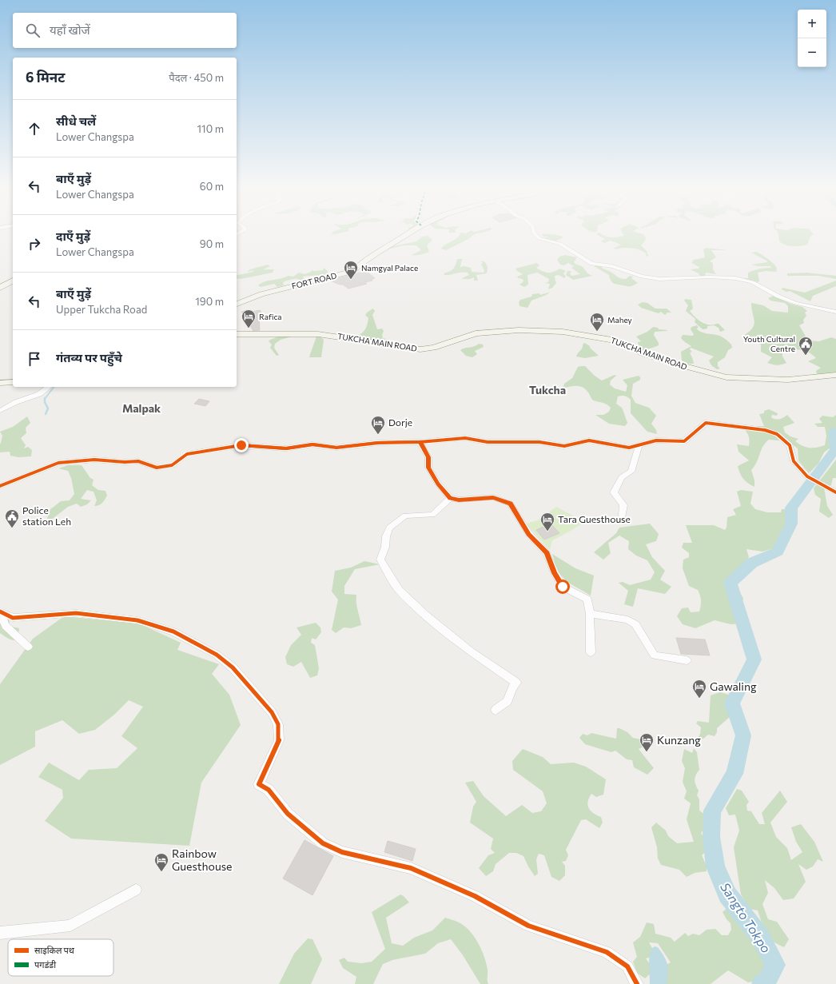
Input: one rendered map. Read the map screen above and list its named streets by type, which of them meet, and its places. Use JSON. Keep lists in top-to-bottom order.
{
  "streets": {
    "street": ["FORT ROAD", "TUKCHA MAIN ROAD"]
  },
  "districts": ["Tukcha", "Malpak"],
  "water": ["Sangto Tokpo"],
  "places": {
    "hotel": [
      "Namgyal Palace",
      "Rafica",
      "Mahey",
      "Dorje",
      "Tara Guesthouse",
      "Gawaling",
      "Kunzang",
      "Rainbow Guesthouse"
    ],
    "public building": ["Youth Cultural Centre", "Police station Leh"]
  },
  "legend": ["साइकिल पथ", "पगडंडी"],
  "page": {
    "map_buttons": ["+", "−"],
    "search": "यहाँ खोजें",
    "heading": ["6 मिनट", "पैदल · 450 m"],
    "list": [
      ["सीधे चलें", "Lower Changspa", "110 m"],
      ["बाएँ मुड़ें", "Lower Changspa", "60 m"],
      ["दाएँ मुड़ें", "Lower Changspa", "90 m"],
      ["बाएँ मुड़ें", "Upper Tukcha Road", "190 m"],
      "गंतव्य पर पहुँचे"
    ]
  }
}
